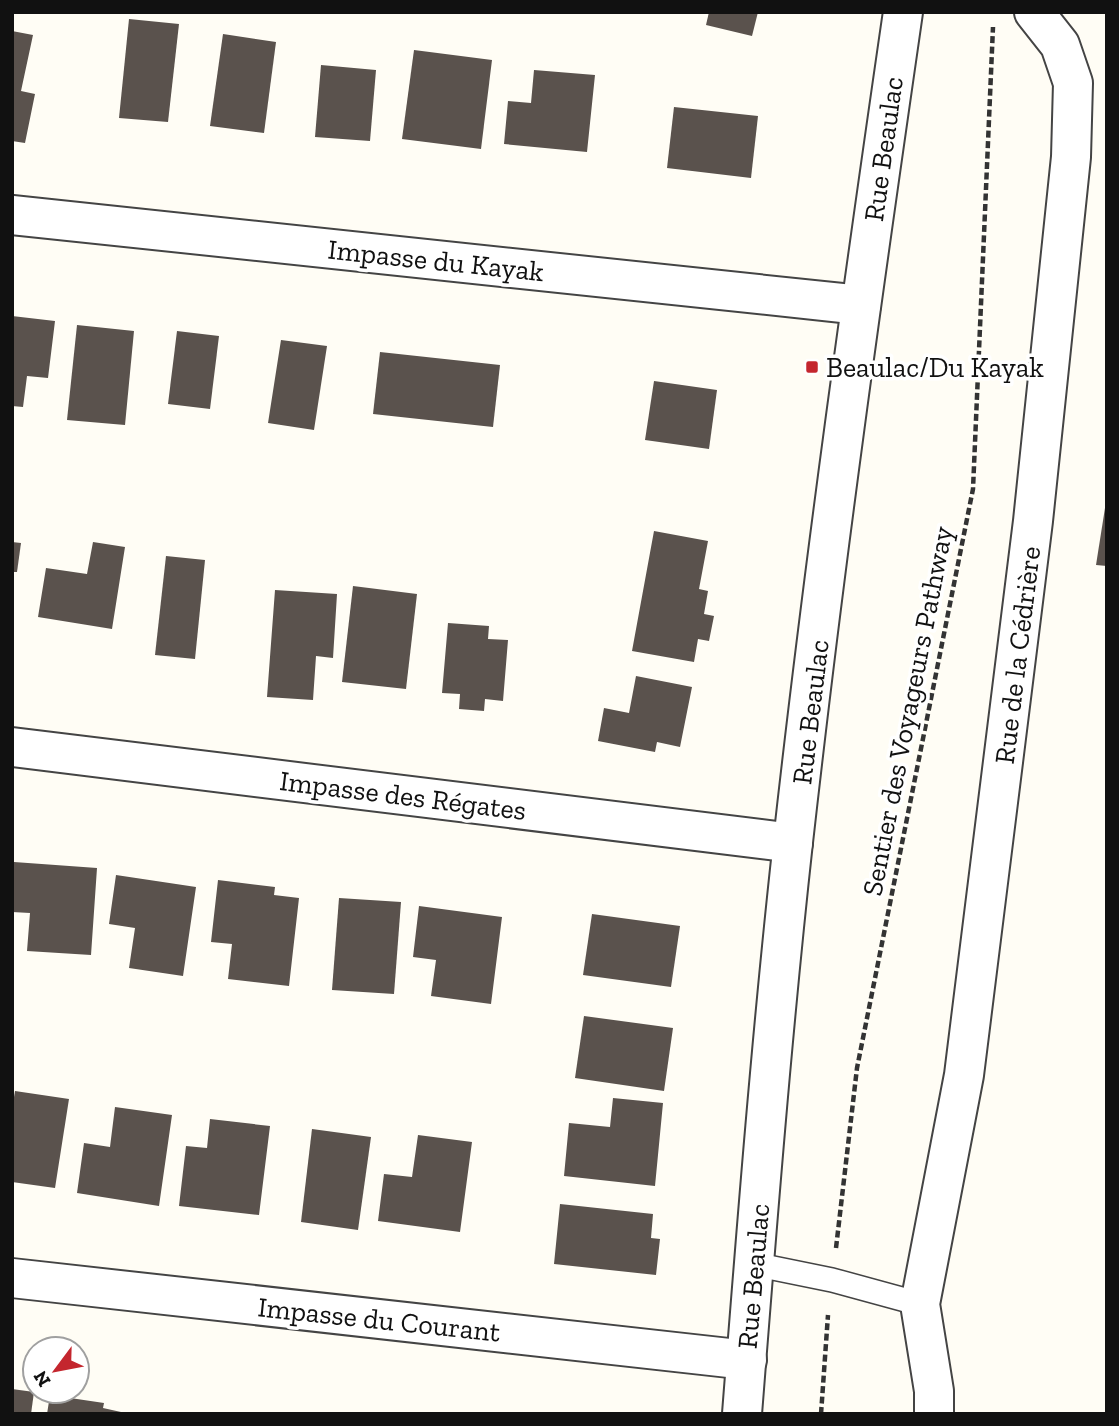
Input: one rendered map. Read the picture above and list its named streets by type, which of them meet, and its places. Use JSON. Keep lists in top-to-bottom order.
{
  "streets": {
    "street": [
      "Rue Beaulac",
      "Impasse du Kayak",
      "Rue de la Cédrière",
      "Impasse des Régates",
      "Impasse du Courant"
    ],
    "path": ["Sentier des Voyageurs Pathway"]
  },
  "crossings": [
    ["Rue Beaulac", "Impasse du Kayak"],
    ["Rue Beaulac", "Impasse des Régates"],
    ["Rue Beaulac", "Impasse du Courant"]
  ],
  "places": {
    "transit": ["Beaulac/Du Kayak"]
  },
  "north": "bottom left"
}
